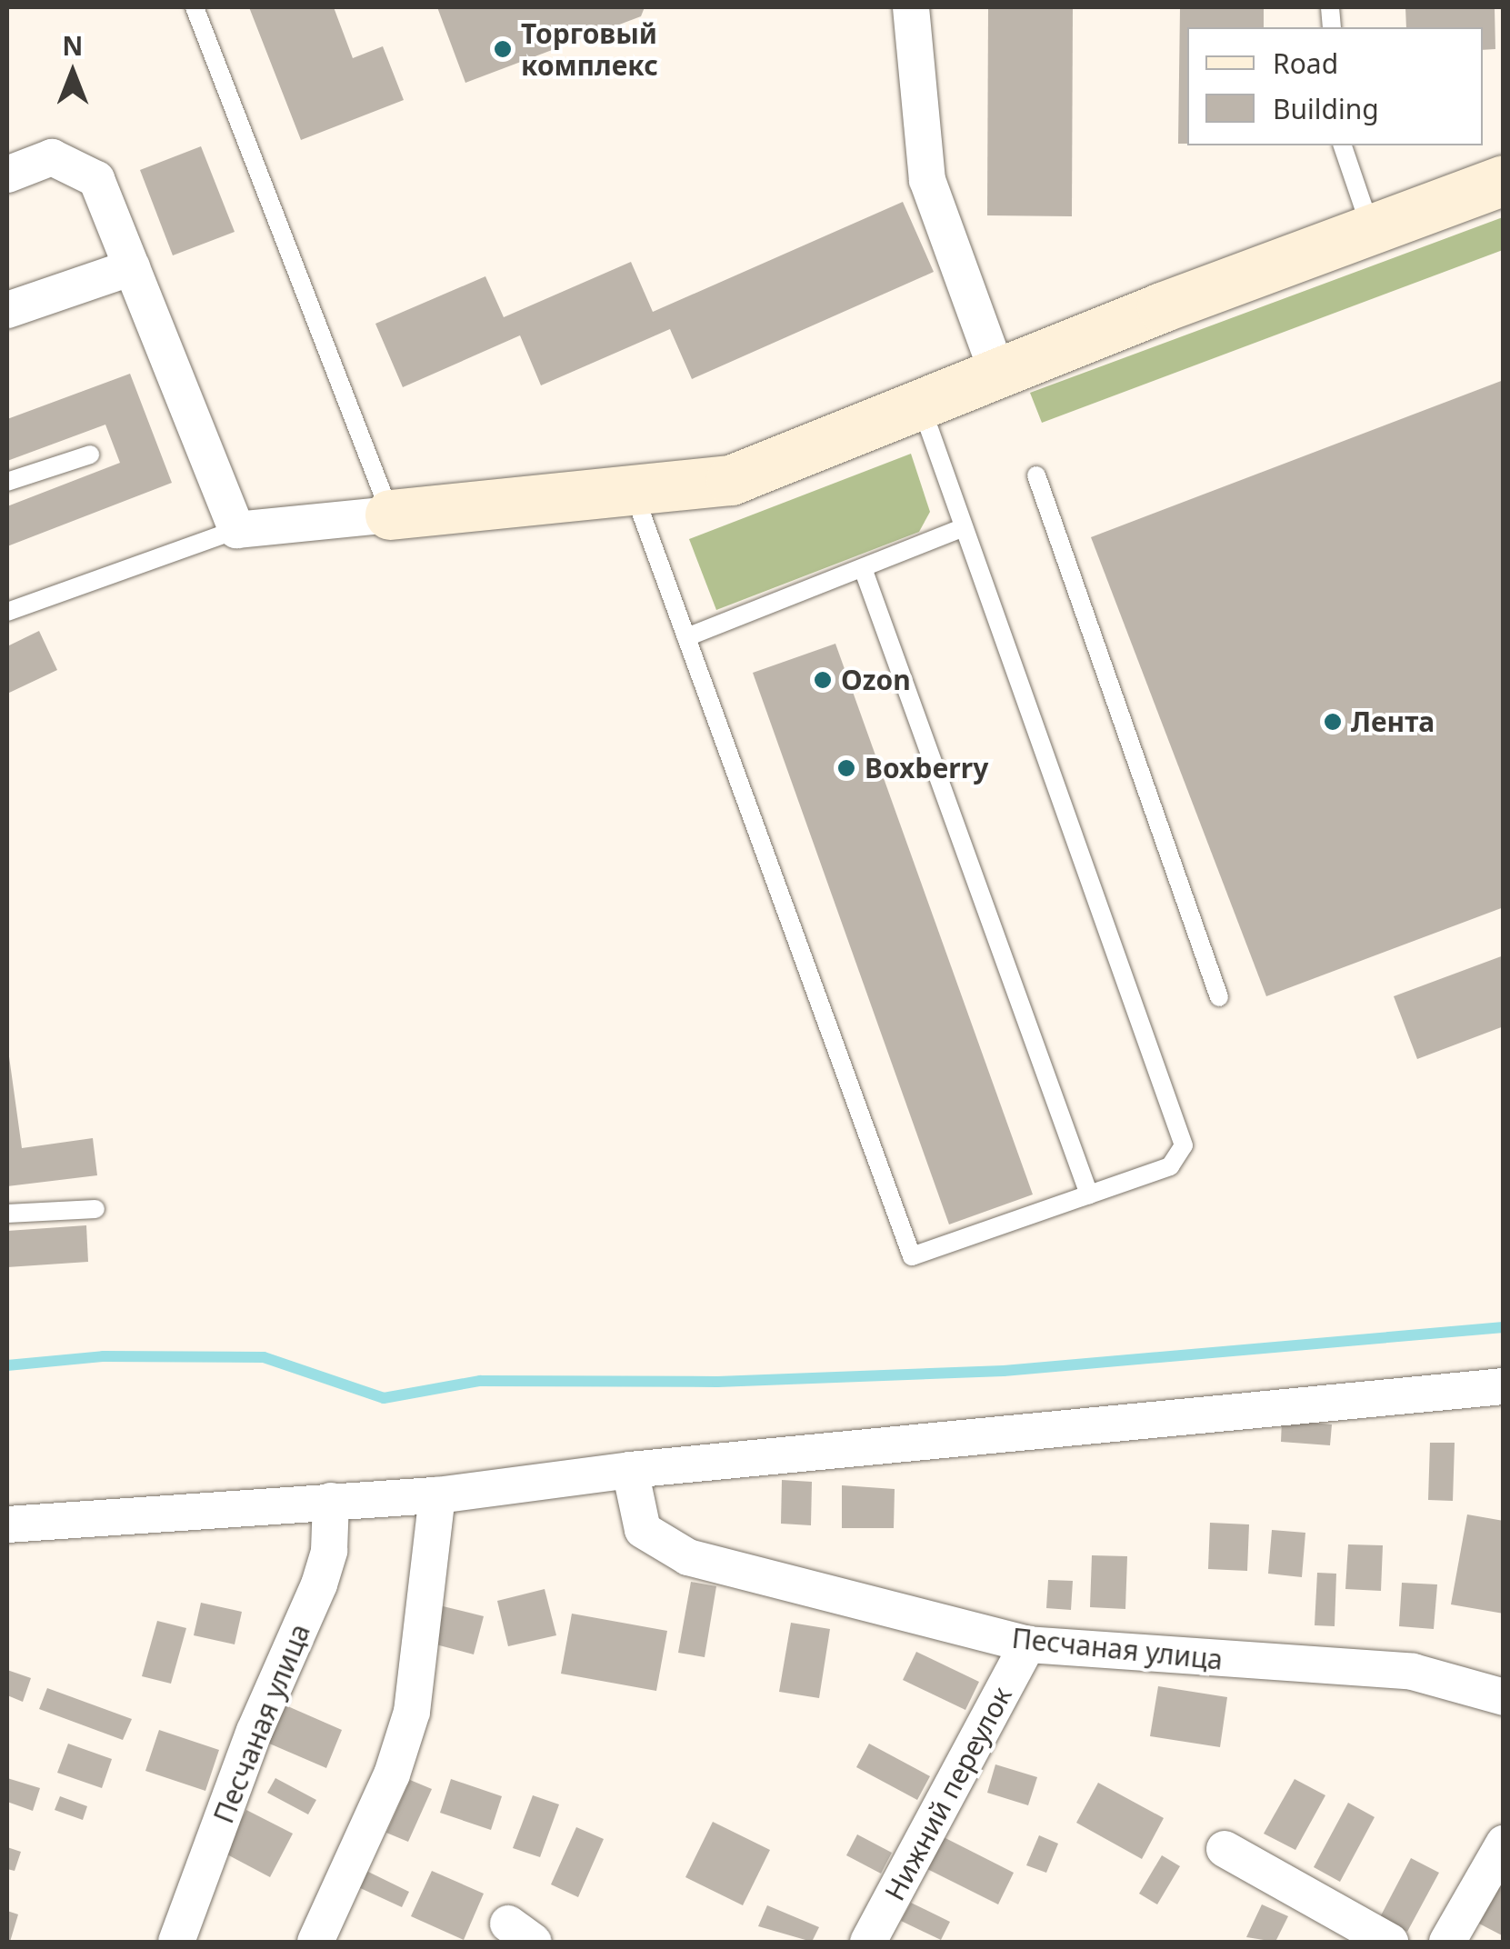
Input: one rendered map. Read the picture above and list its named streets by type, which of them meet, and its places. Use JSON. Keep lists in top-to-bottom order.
{
  "streets": {
    "street": ["Песчаная улица", "Нижний переулок"]
  },
  "crossings": [
    ["Песчаная улица", "Нижний переулок"]
  ],
  "places": [
    "Торговый комплекс",
    "Ozon",
    "Лента",
    "Boxberry"
  ],
  "legend": ["Road", "Building"],
  "north": "top"
}
